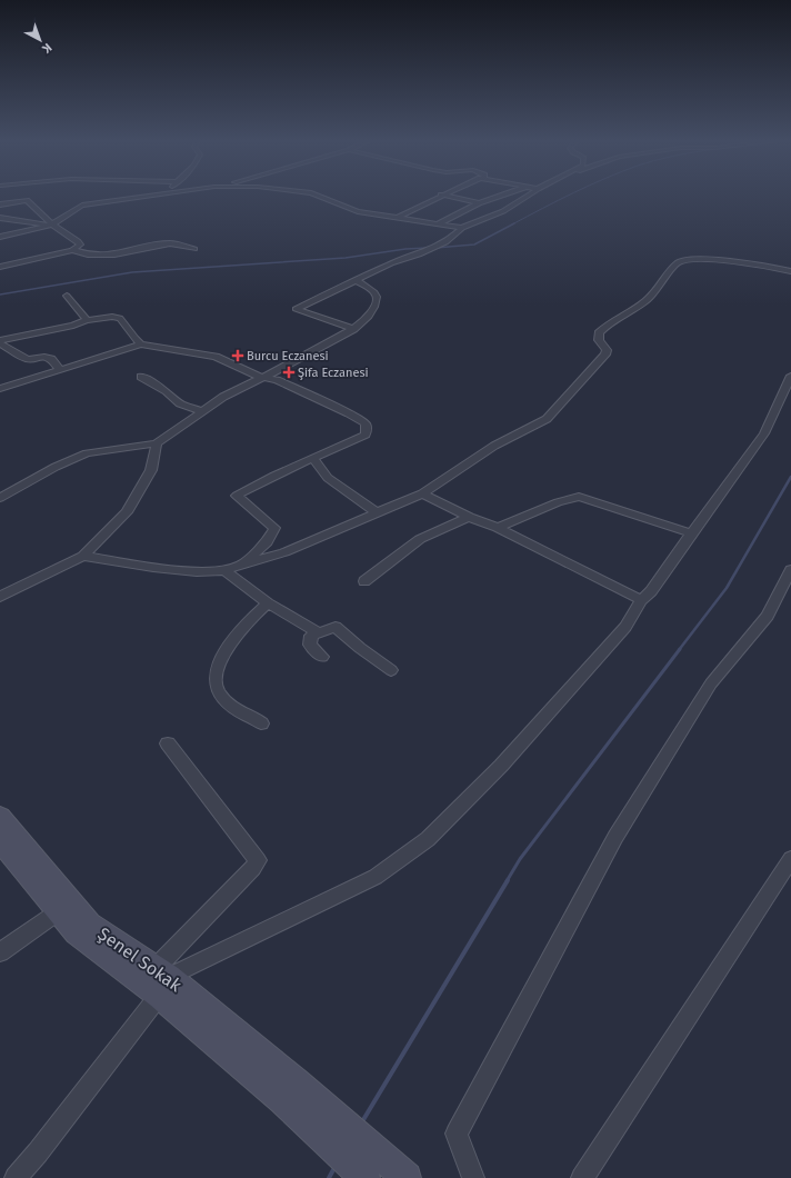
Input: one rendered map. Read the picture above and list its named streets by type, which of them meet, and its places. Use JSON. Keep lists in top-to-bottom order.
{
  "streets": {
    "street": ["Şenel Sokak"]
  },
  "places": {
    "health": ["Burcu Eczanesi", "Şifa Eczanesi"]
  },
  "north": "bottom right"
}
